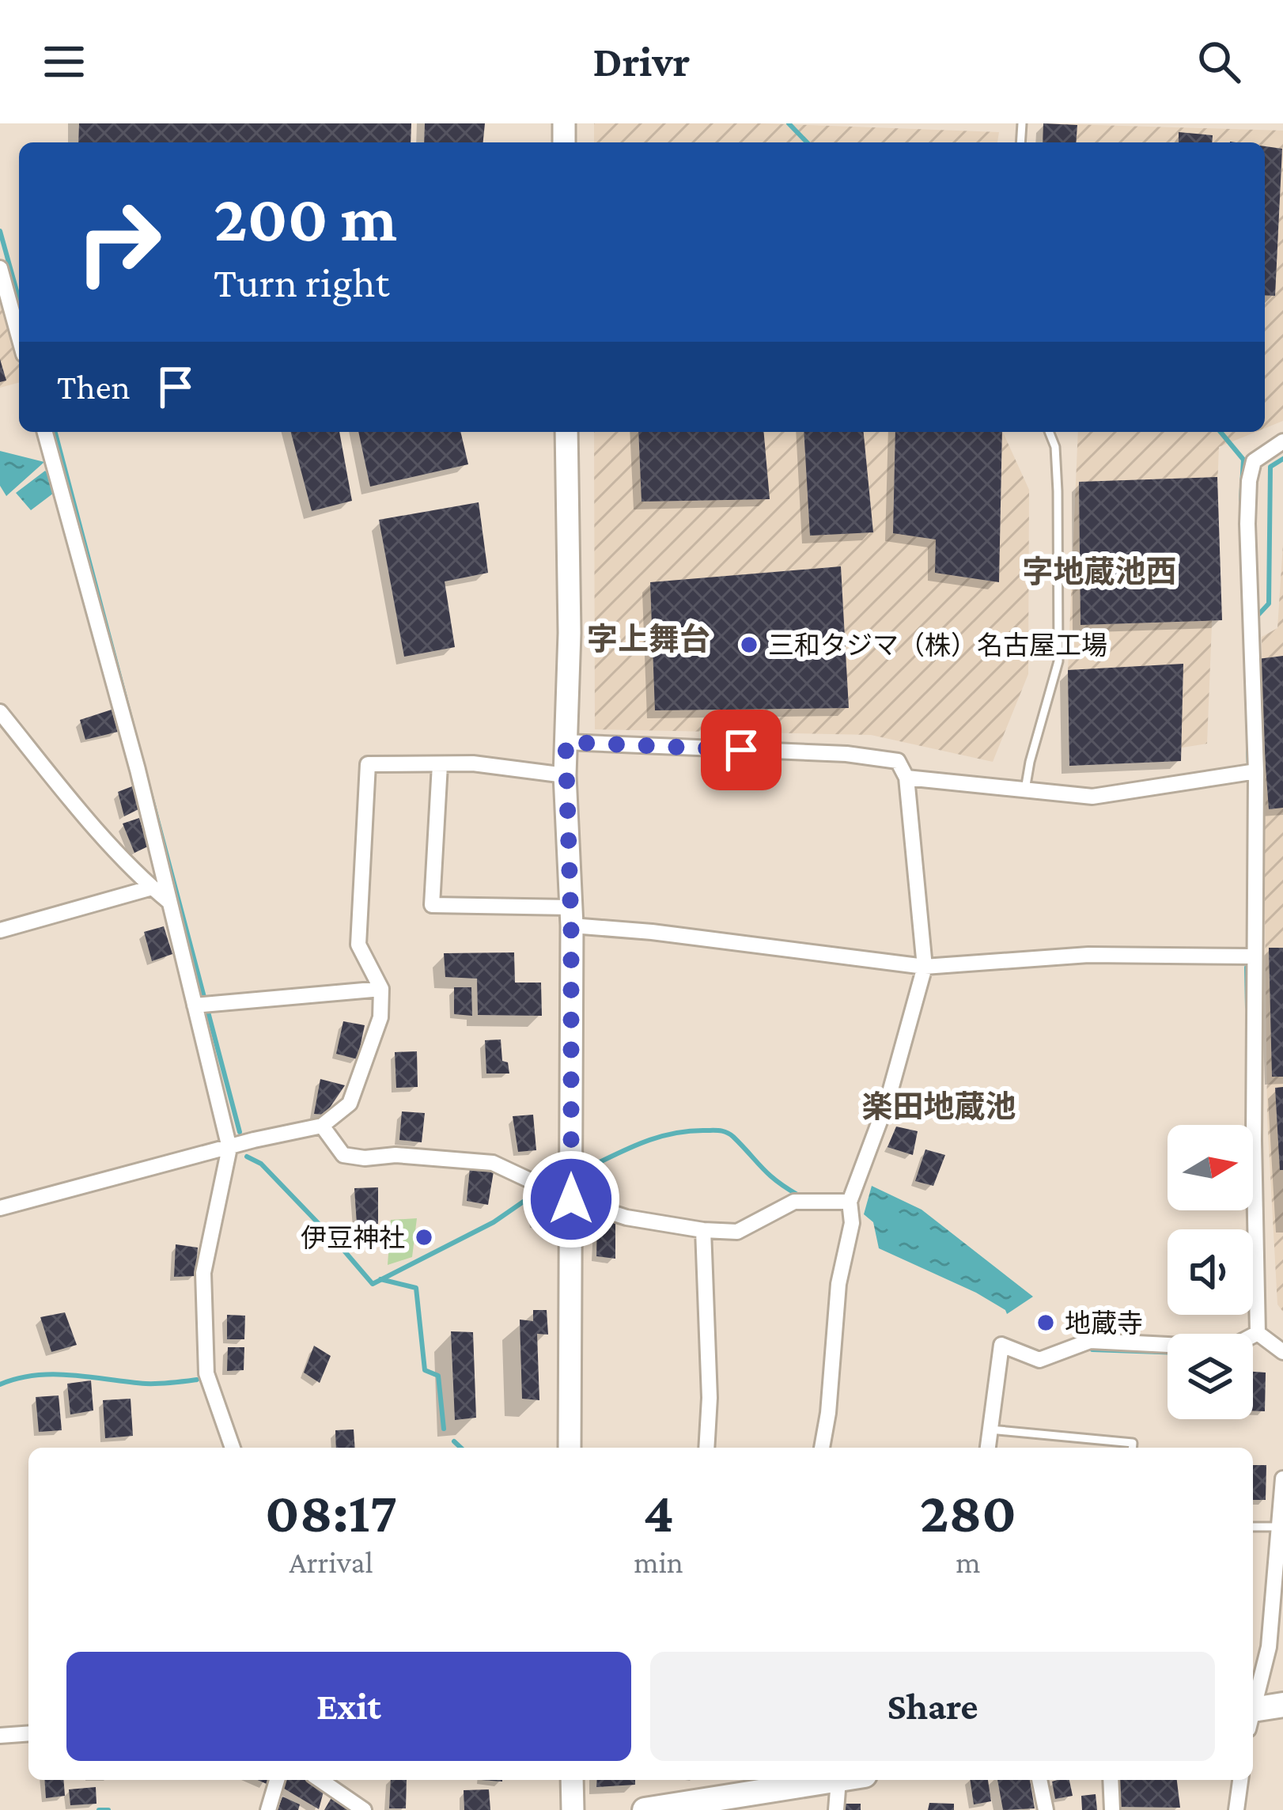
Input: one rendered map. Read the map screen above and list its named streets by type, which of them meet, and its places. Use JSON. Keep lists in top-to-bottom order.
{
  "districts": ["字地蔵池西", "字上舞台", "楽田地蔵池"],
  "places": ["三和タジマ（株）名古屋工場", "伊豆神社", "地蔵寺"],
  "north": "right",
  "page": {
    "header": "Drivr",
    "turn": ["200 m", "Turn right"],
    "then": "Then",
    "eta": [
      "08:17",
      "Arrival",
      "4",
      "min",
      "280",
      "m"
    ],
    "buttons": ["Exit", "Share"]
  }
}
